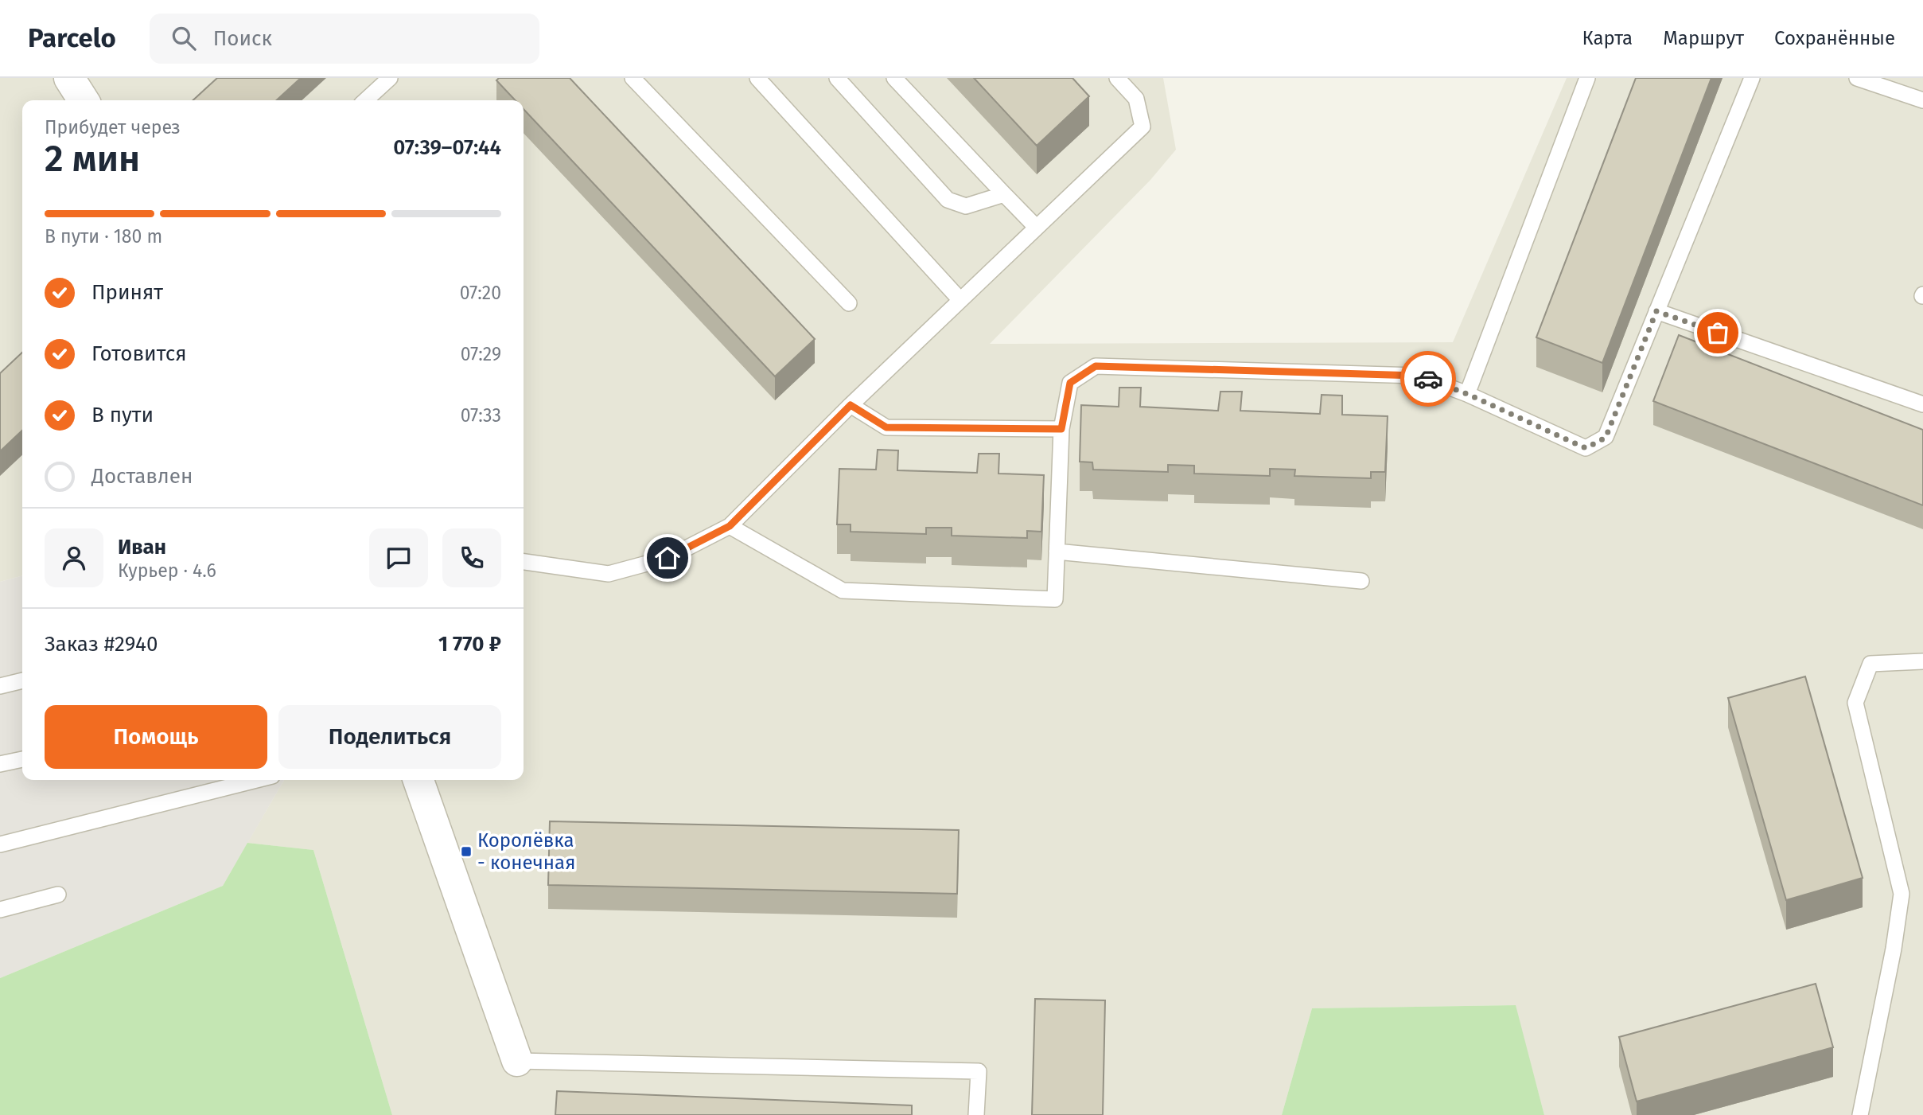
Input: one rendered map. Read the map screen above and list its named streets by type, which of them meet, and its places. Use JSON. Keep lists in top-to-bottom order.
{
  "places": {
    "transit": ["Королёвка - конечная"]
  },
  "page": {
    "header": "Parcelo",
    "search": "Поиск",
    "nav": ["Карта", "Маршрут", "Сохранённые"],
    "heading": ["2 мин", "Прибудет через", "07:39–07:44"],
    "panel": [
      "Иван",
      "Курьер · 4.6",
      "Заказ #2940",
      "1 770 ₽"
    ],
    "bar": "В пути · 180 m",
    "list": [
      ["Принят", "07:20"],
      ["Готовится", "07:29"],
      ["В пути", "07:33"],
      "Доставлен"
    ],
    "buttons": ["Помощь", "Поделиться"]
  }
}
